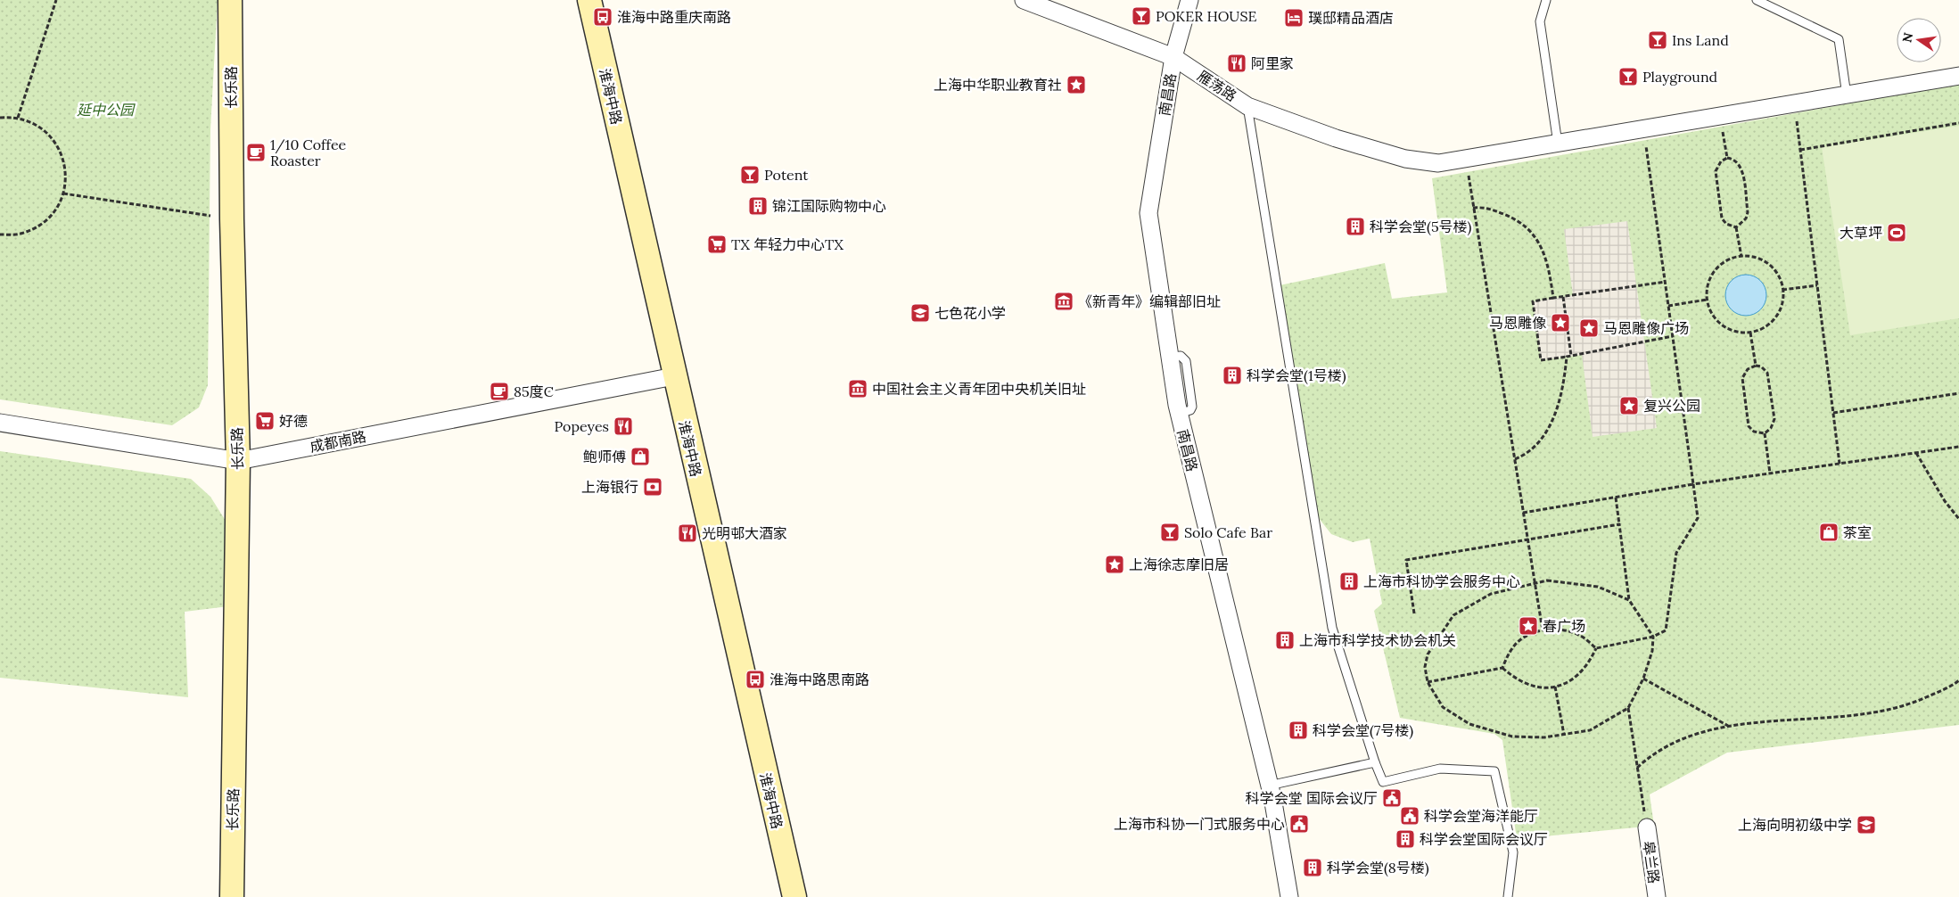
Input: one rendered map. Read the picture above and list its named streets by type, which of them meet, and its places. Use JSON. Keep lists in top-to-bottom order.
{
  "streets": {
    "main road": ["长乐路", "淮海中路"],
    "street": [
      "雁荡路",
      "南昌路",
      "成都南路",
      "皋兰路"
    ]
  },
  "crossings": [
    ["雁荡路", "南昌路"],
    ["长乐路", "成都南路"],
    ["淮海中路", "成都南路"]
  ],
  "parks": ["延中公园"],
  "places": {
    "bar": [
      "POKER HOUSE",
      "Ins Land",
      "Playground",
      "Potent",
      "Solo Cafe Bar"
    ],
    "bus stop": ["淮海中路重庆南路", "淮海中路思南路"],
    "hotel": ["璞邸精品酒店"],
    "restaurant": ["阿里家", "Popeyes", "光明邨大酒家"],
    "place": [
      "上海中华职业教育社",
      "马恩雕像",
      "马恩雕像广场",
      "复兴公园",
      "上海徐志摩旧居",
      "春广场"
    ],
    "cafe": ["1/10 Coffee Roaster", "85度C"],
    "building": [
      "锦江国际购物中心",
      "科学会堂(5号楼)",
      "科学会堂(1号楼)",
      "上海市科协学会服务中心",
      "上海市科学技术协会机关",
      "科学会堂(7号楼)",
      "科学会堂国际会议厅",
      "科学会堂(8号楼)"
    ],
    "sports": ["大草坪"],
    "supermarket": ["TX 年轻力中心TX", "好德"],
    "museum": ["《新青年》编辑部旧址", "中国社会主义青年团中央机关旧址"],
    "school or university": ["七色花小学", "上海向明初级中学"],
    "shop": ["鲍师傅", "茶室"],
    "bank": ["上海银行"],
    "public building": ["科学会堂 国际会议厅", "科学会堂海洋能厅", "上海市科协一门式服务中心"]
  },
  "north": "left"
}
